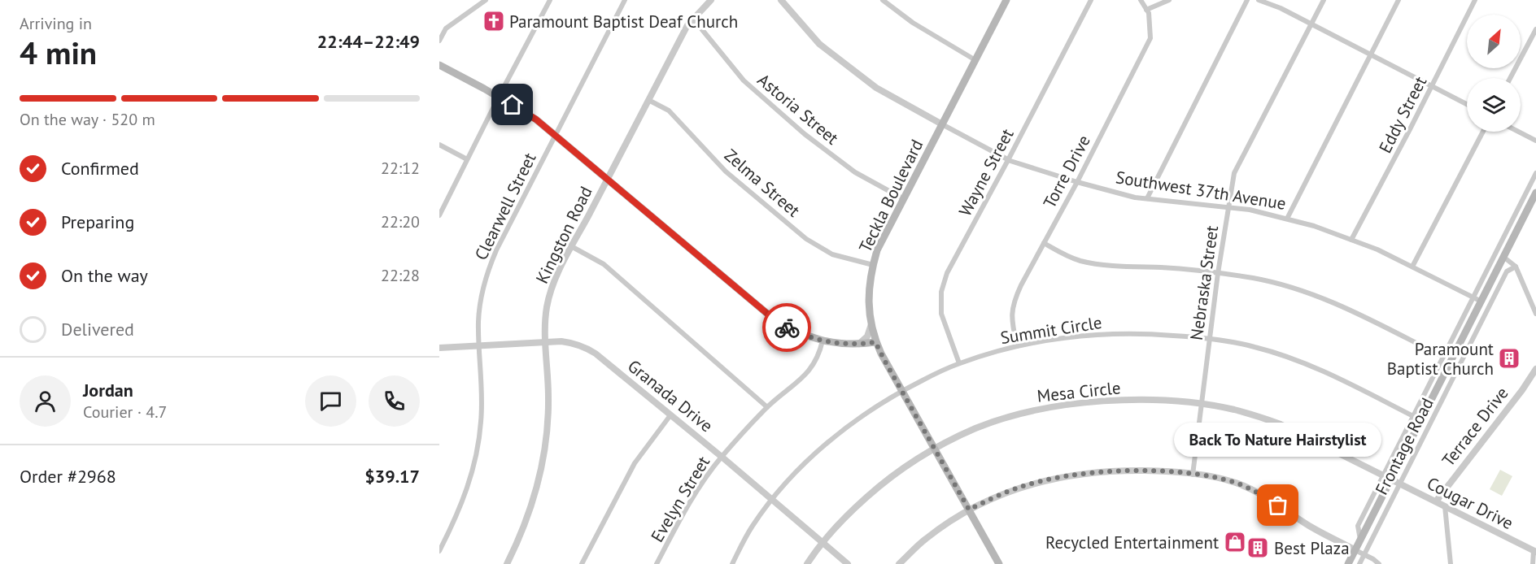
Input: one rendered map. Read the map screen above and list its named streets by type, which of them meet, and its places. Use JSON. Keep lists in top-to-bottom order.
{
  "streets": {
    "main road": ["Teckla Boulevard"],
    "street": [
      "Astoria Street",
      "Eddy Street",
      "Torre Drive",
      "Wayne Street",
      "Zelma Street",
      "Southwest 37th Avenue",
      "Clearwell Street",
      "Kingston Road",
      "Nebraska Street",
      "Summit Circle",
      "Mesa Circle",
      "Granada Drive",
      "Terrace Drive",
      "Frontage Road",
      "Evelyn Street",
      "Cougar Drive"
    ]
  },
  "crossings": [
    ["Astoria Street", "Teckla Boulevard"],
    ["Astoria Street", "Kingston Road"],
    ["Eddy Street", "Southwest 37th Avenue"],
    ["Torre Drive", "Southwest 37th Avenue"],
    ["Torre Drive", "Summit Circle"],
    ["Wayne Street", "Southwest 37th Avenue"],
    ["Wayne Street", "Summit Circle"],
    ["Zelma Street", "Teckla Boulevard"],
    ["Zelma Street", "Kingston Road"],
    ["Southwest 37th Avenue", "Teckla Boulevard"],
    ["Southwest 37th Avenue", "Nebraska Street"],
    ["Teckla Boulevard", "Summit Circle"],
    ["Teckla Boulevard", "Mesa Circle"],
    ["Clearwell Street", "Granada Drive"],
    ["Kingston Road", "Granada Drive"],
    ["Nebraska Street", "Summit Circle"],
    ["Nebraska Street", "Mesa Circle"],
    ["Summit Circle", "Granada Drive"],
    ["Mesa Circle", "Granada Drive"],
    ["Mesa Circle", "Cougar Drive"],
    ["Granada Drive", "Evelyn Street"],
    ["Terrace Drive", "Cougar Drive"],
    ["Frontage Road", "Cougar Drive"]
  ],
  "places": {
    "church": ["Paramount Baptist Deaf Church"],
    "building": ["Paramount Baptist Church", "Best Plaza"],
    "other": ["Back To Nature Hairstylist"],
    "shop": ["Recycled Entertainment"]
  },
  "north": "top right",
  "page": {
    "heading": ["4 min", "Arriving in", "22:44–22:49"],
    "panel": [
      "Jordan",
      "Courier · 4.7",
      "Order #2968",
      "$39.17"
    ],
    "bar": "On the way · 520 m",
    "list": [
      ["Confirmed", "22:12"],
      ["Preparing", "22:20"],
      ["On the way", "22:28"],
      "Delivered"
    ],
    "bubble": "Back To Nature Hairstylist"
  }
}
